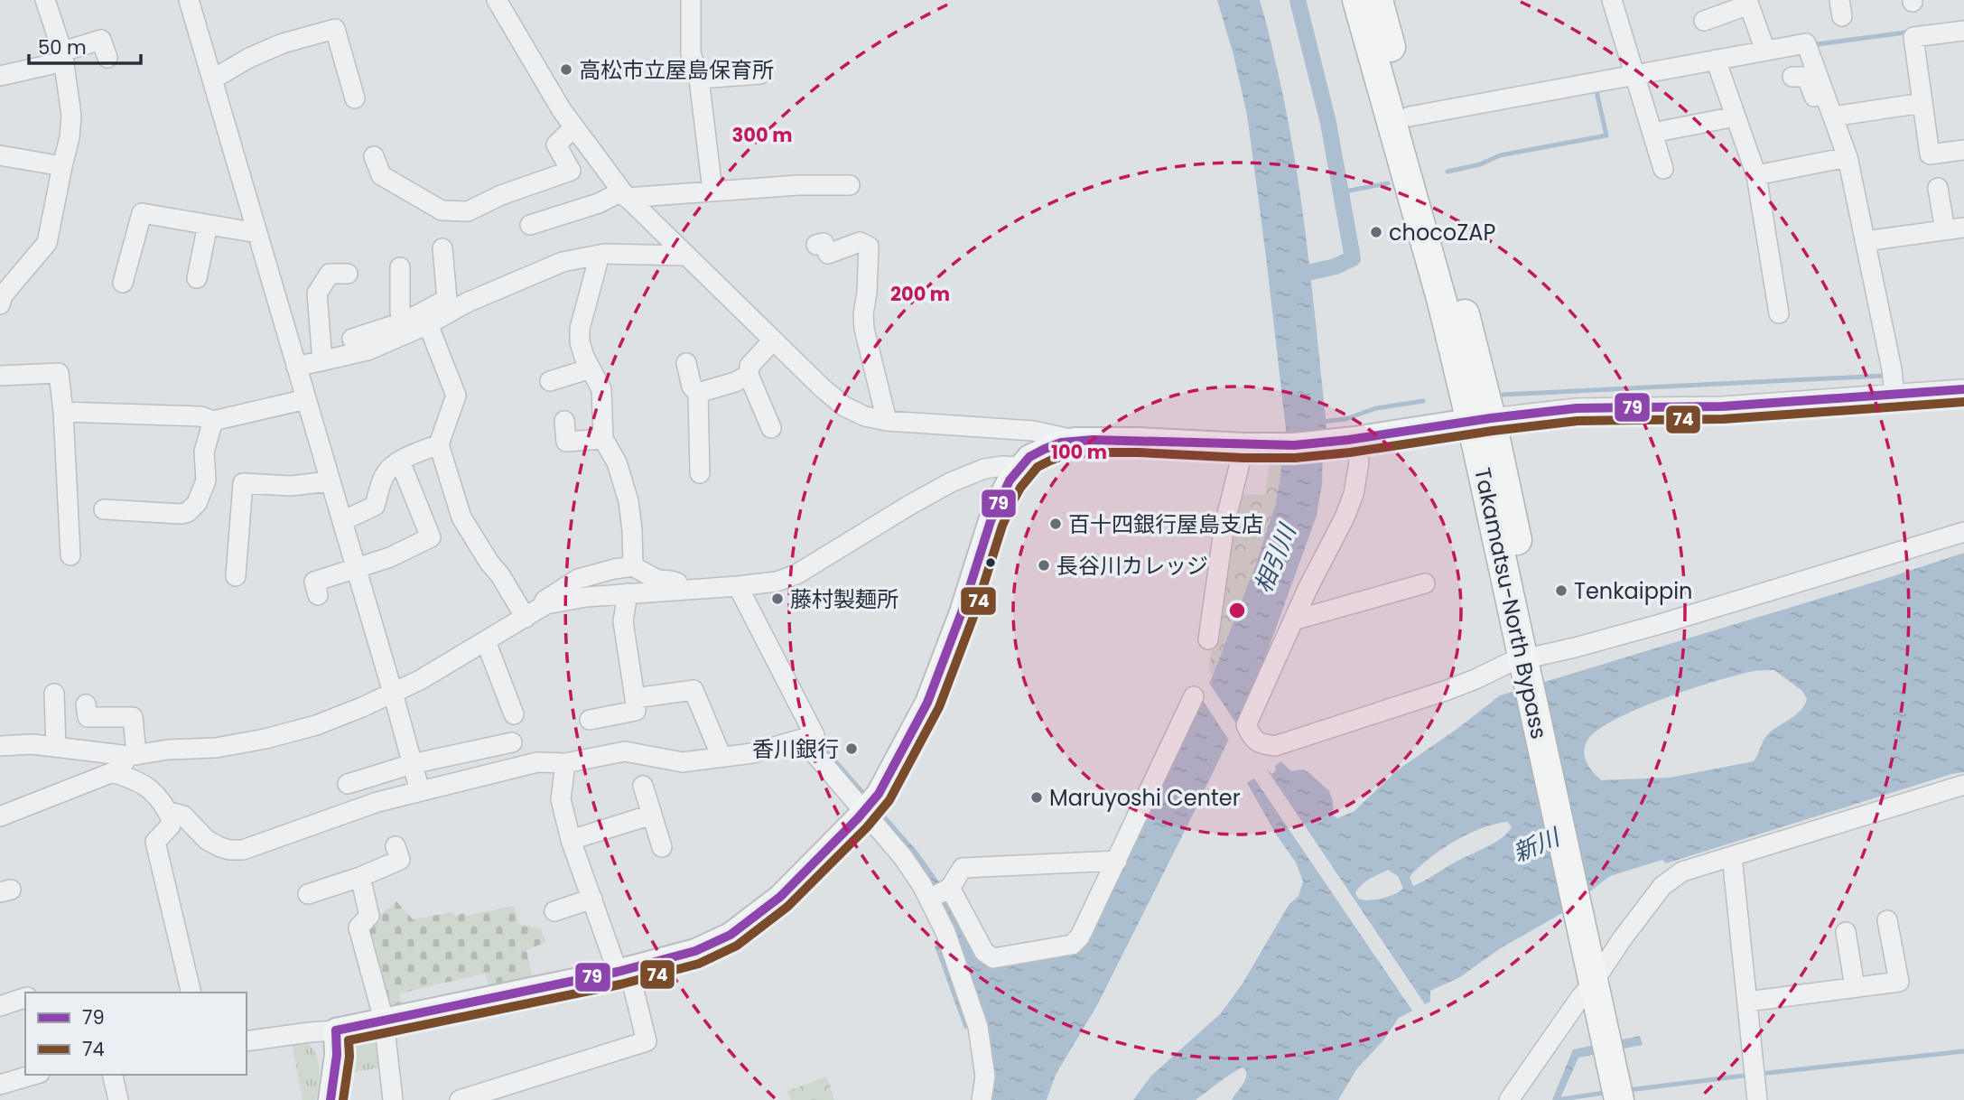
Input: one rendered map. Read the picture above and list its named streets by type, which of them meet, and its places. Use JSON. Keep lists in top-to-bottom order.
{
  "streets": {
    "highway": ["Takamatsu-North Bypass"]
  },
  "water": ["相引川", "新川"],
  "places": [
    "高松市立屋島保育所",
    "chocoZAP",
    "百十四銀行屋島支店",
    "長谷川カレッジ",
    "Tenkaippin",
    "藤村製麺所",
    "香川銀行",
    "Maruyoshi Center"
  ],
  "lines": ["transit line 79", "transit line 74"],
  "legend": ["79", "74"],
  "scale_bar": "50 m",
  "rings": ["300 m", "200 m", "100 m"]
}
